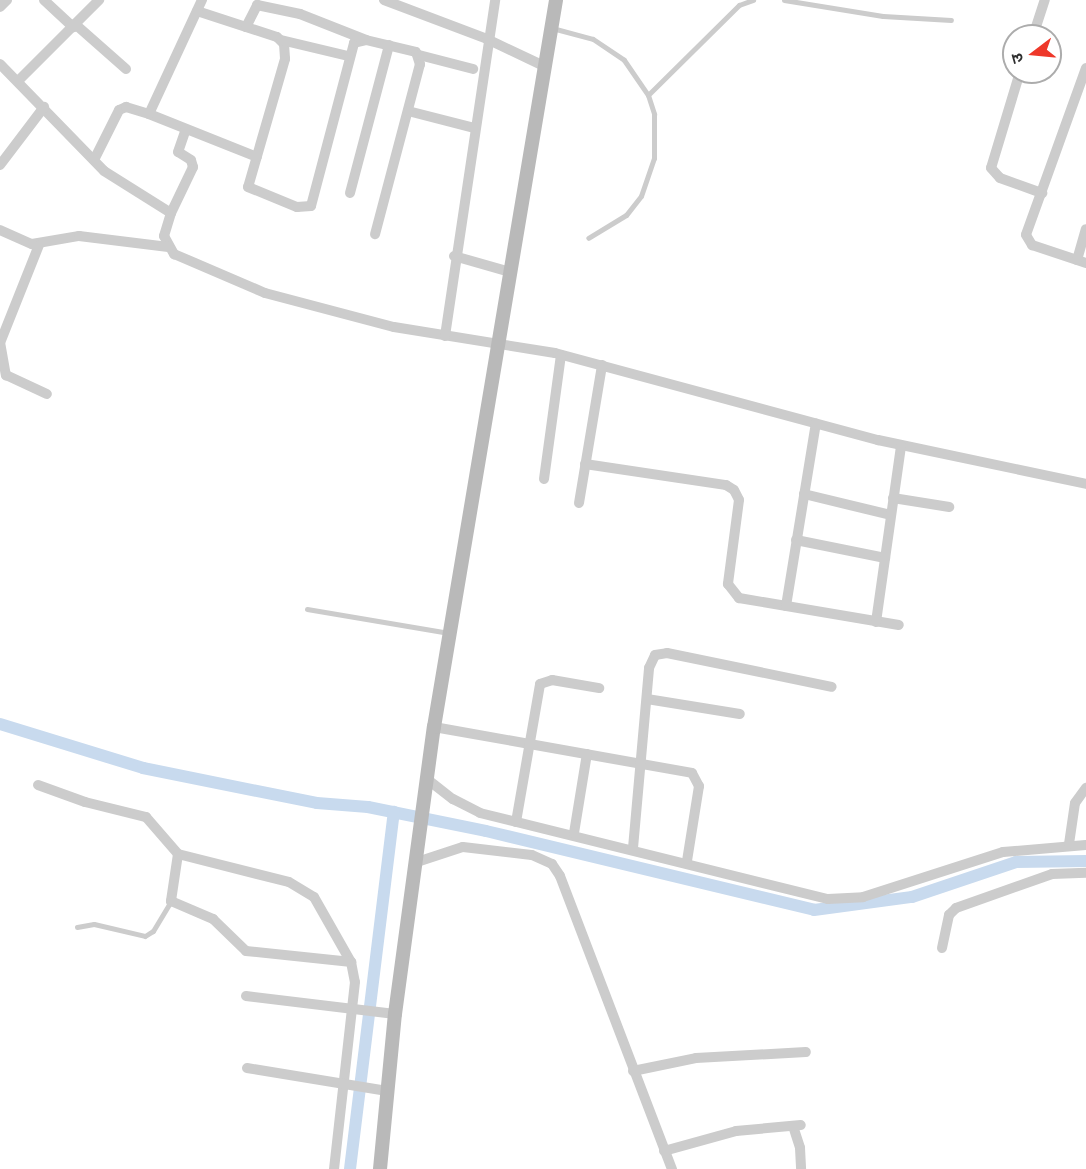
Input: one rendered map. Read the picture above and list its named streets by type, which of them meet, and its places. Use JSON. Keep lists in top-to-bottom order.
{
  "north": "left"
}
